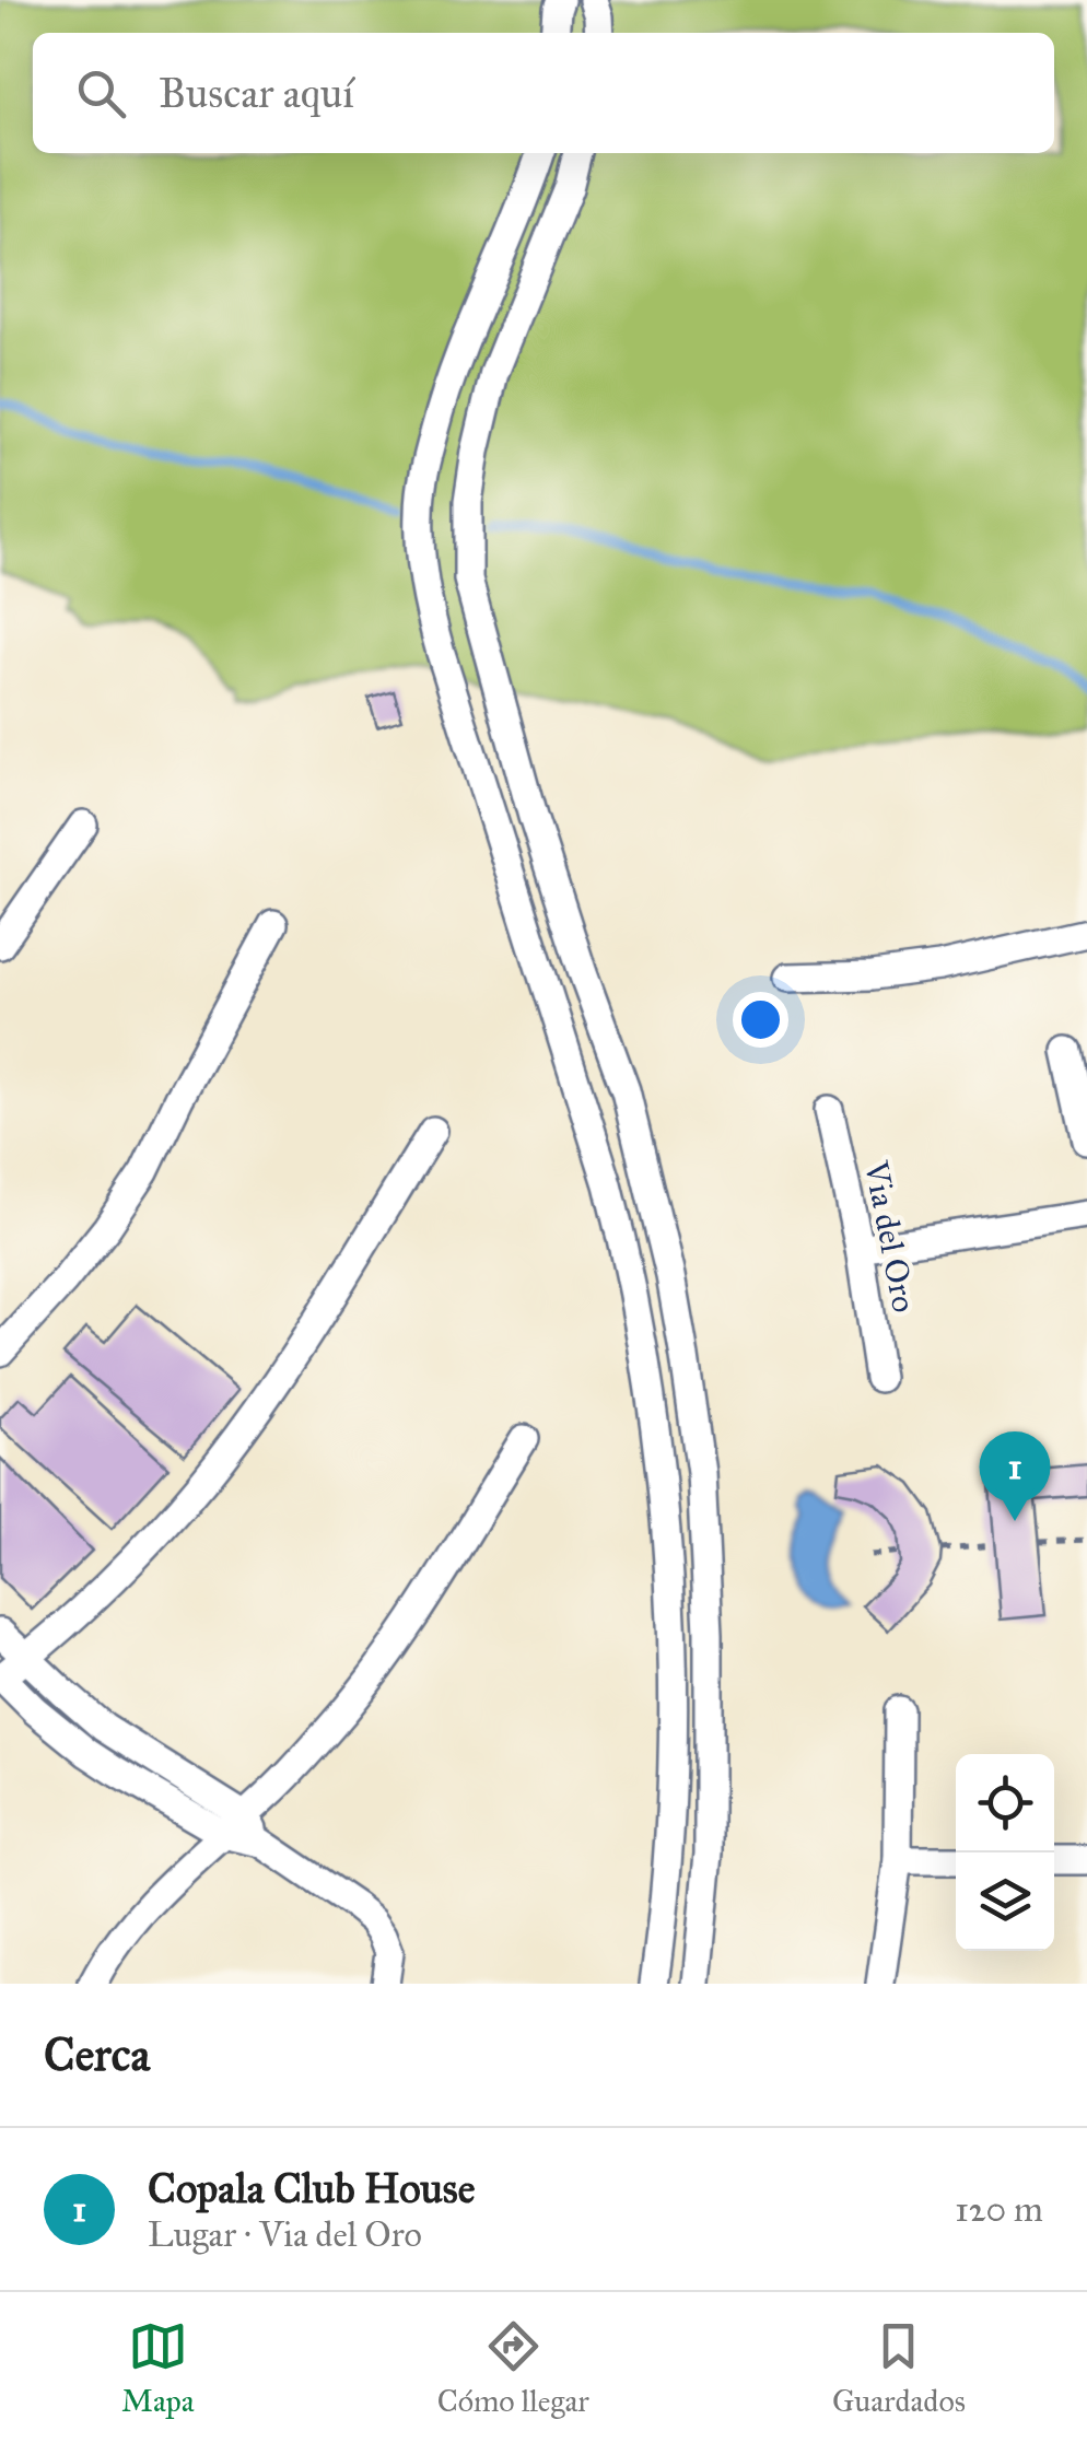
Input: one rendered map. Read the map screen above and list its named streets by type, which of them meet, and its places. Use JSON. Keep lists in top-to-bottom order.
{
  "streets": {
    "street": ["Via del Oro"]
  },
  "page": {
    "search": "Buscar aquí",
    "pins": "1",
    "heading": "Cerca",
    "list": [
      {
        "mark": "1",
        "name": "Copala Club House",
        "note": "Lugar · Via del Oro",
        "value": "120 m"
      }
    ],
    "nav": ["Mapa", "Cómo llegar", "Guardados"]
  }
}
